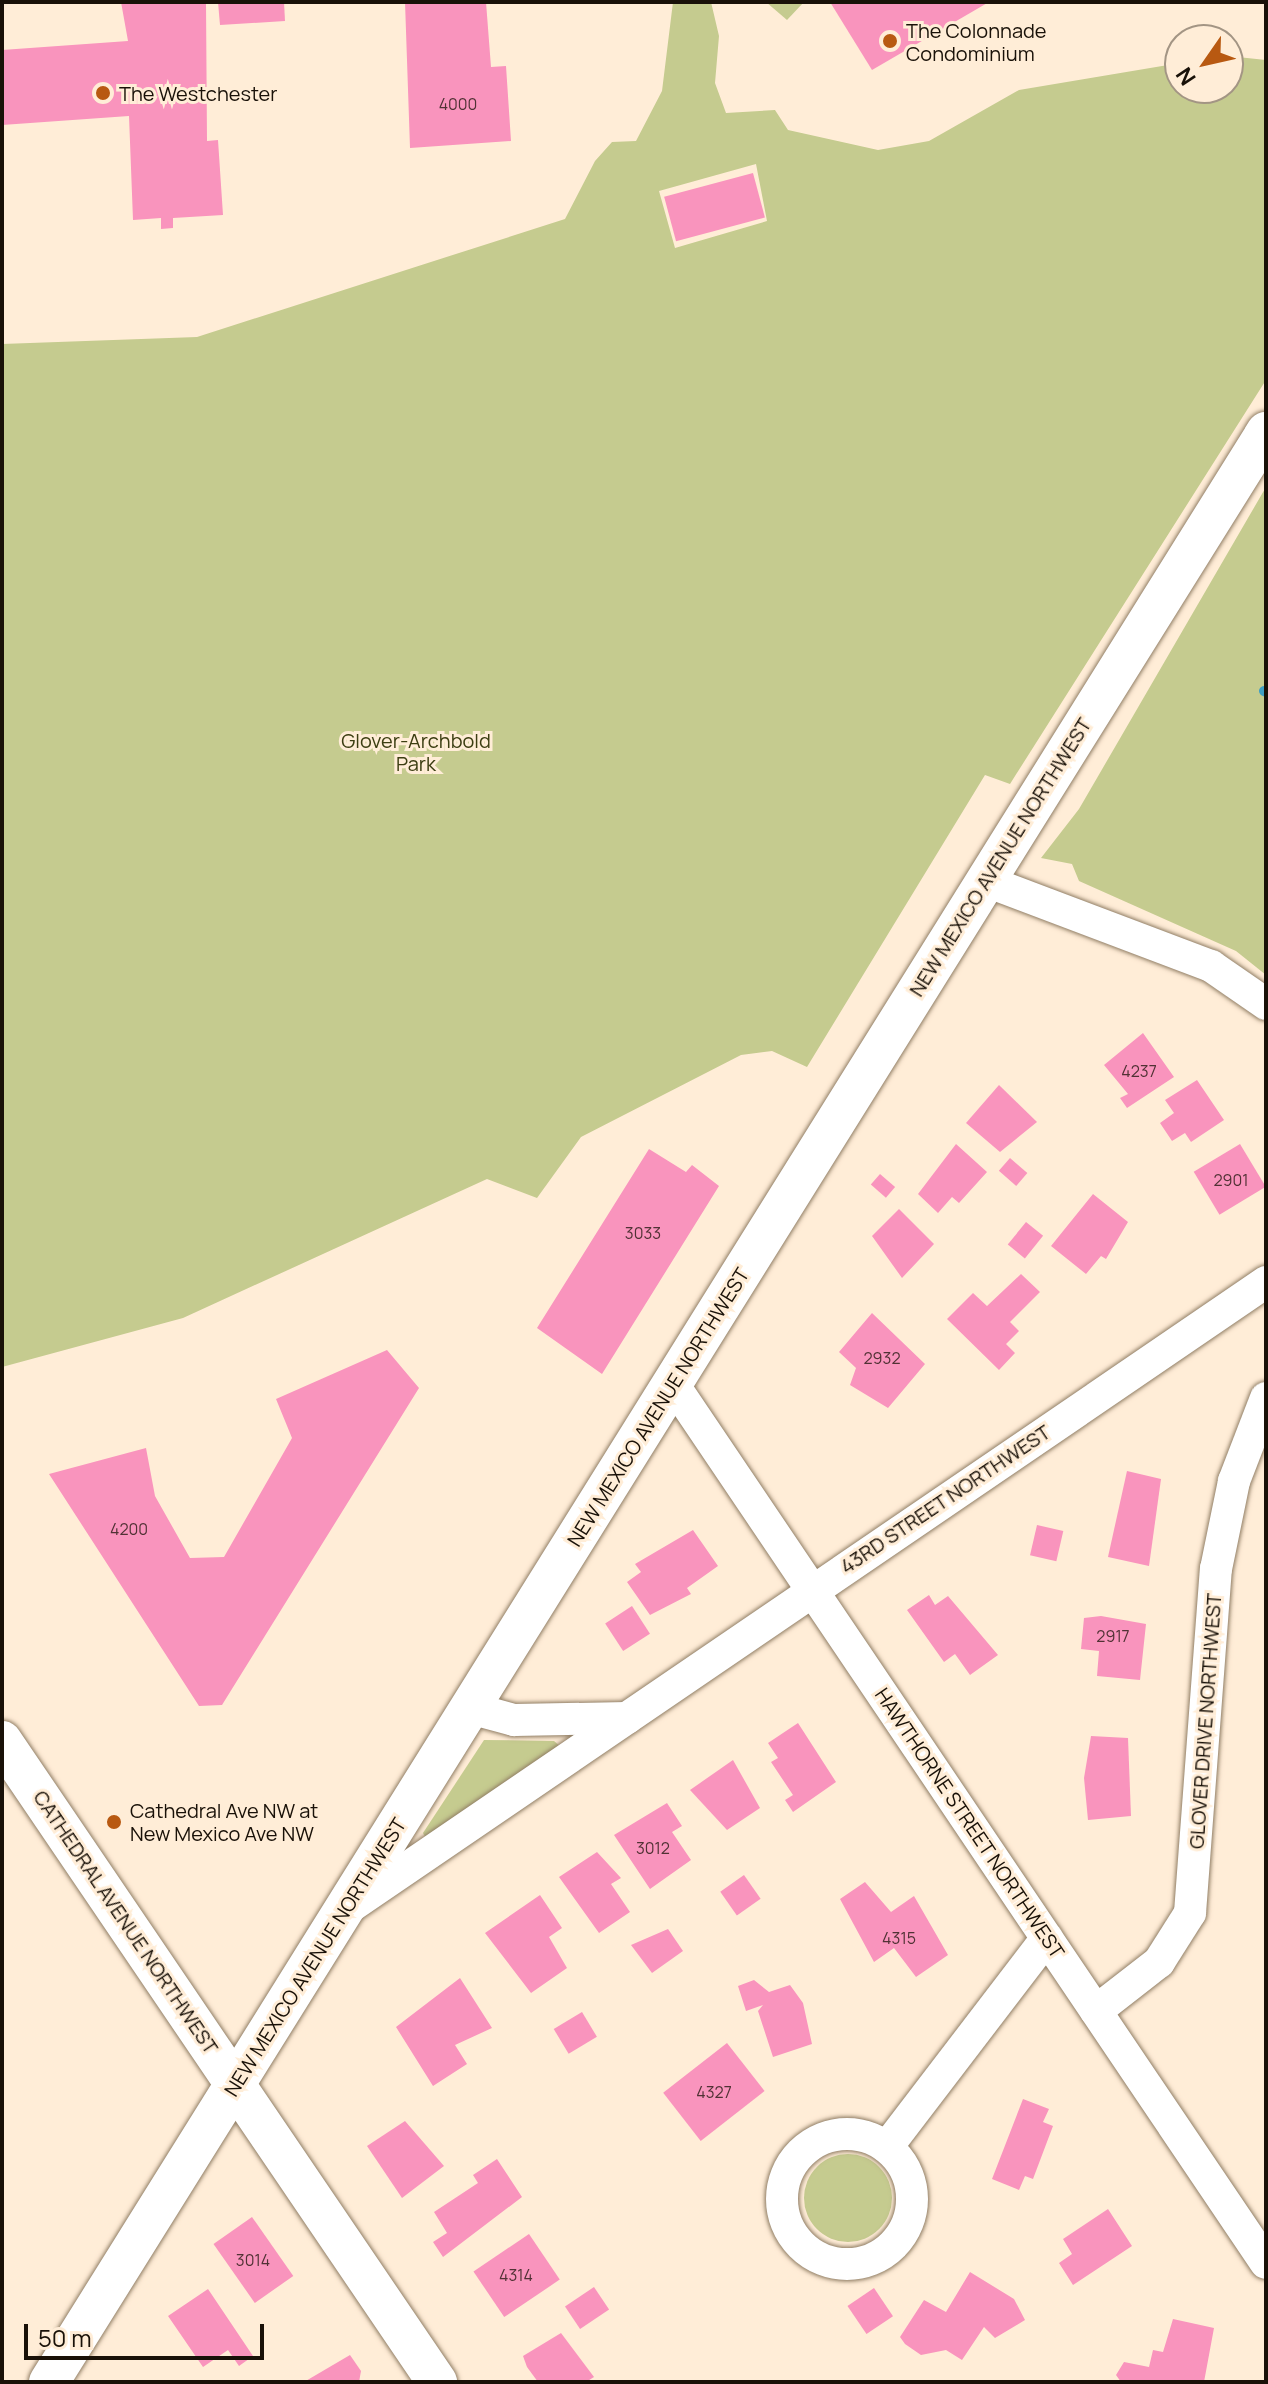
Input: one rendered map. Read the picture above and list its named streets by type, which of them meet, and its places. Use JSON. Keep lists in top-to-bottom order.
{
  "streets": {
    "street": [
      "NEW MEXICO AVENUE NORTHWEST",
      "43RD STREET NORTHWEST",
      "GLOVER DRIVE NORTHWEST",
      "HAWTHORNE STREET NORTHWEST",
      "CATHEDRAL AVENUE NORTHWEST"
    ]
  },
  "crossings": [
    ["NEW MEXICO AVENUE NORTHWEST", "43RD STREET NORTHWEST"],
    ["NEW MEXICO AVENUE NORTHWEST", "HAWTHORNE STREET NORTHWEST"],
    ["NEW MEXICO AVENUE NORTHWEST", "CATHEDRAL AVENUE NORTHWEST"],
    ["43RD STREET NORTHWEST", "HAWTHORNE STREET NORTHWEST"],
    ["GLOVER DRIVE NORTHWEST", "HAWTHORNE STREET NORTHWEST"]
  ],
  "parks": ["Glover-Archbold Park"],
  "places": ["The Colonnade Condominium", "The Westchester", "Cathedral Ave NW at New Mexico Ave NW"],
  "house_numbers": [
    "4000",
    "4237",
    "2901",
    "3033",
    "2932",
    "4200",
    "2917",
    "3012",
    "4315",
    "4327",
    "3014",
    "4314"
  ],
  "scale_bar": "50 m",
  "north": "bottom left"
}
